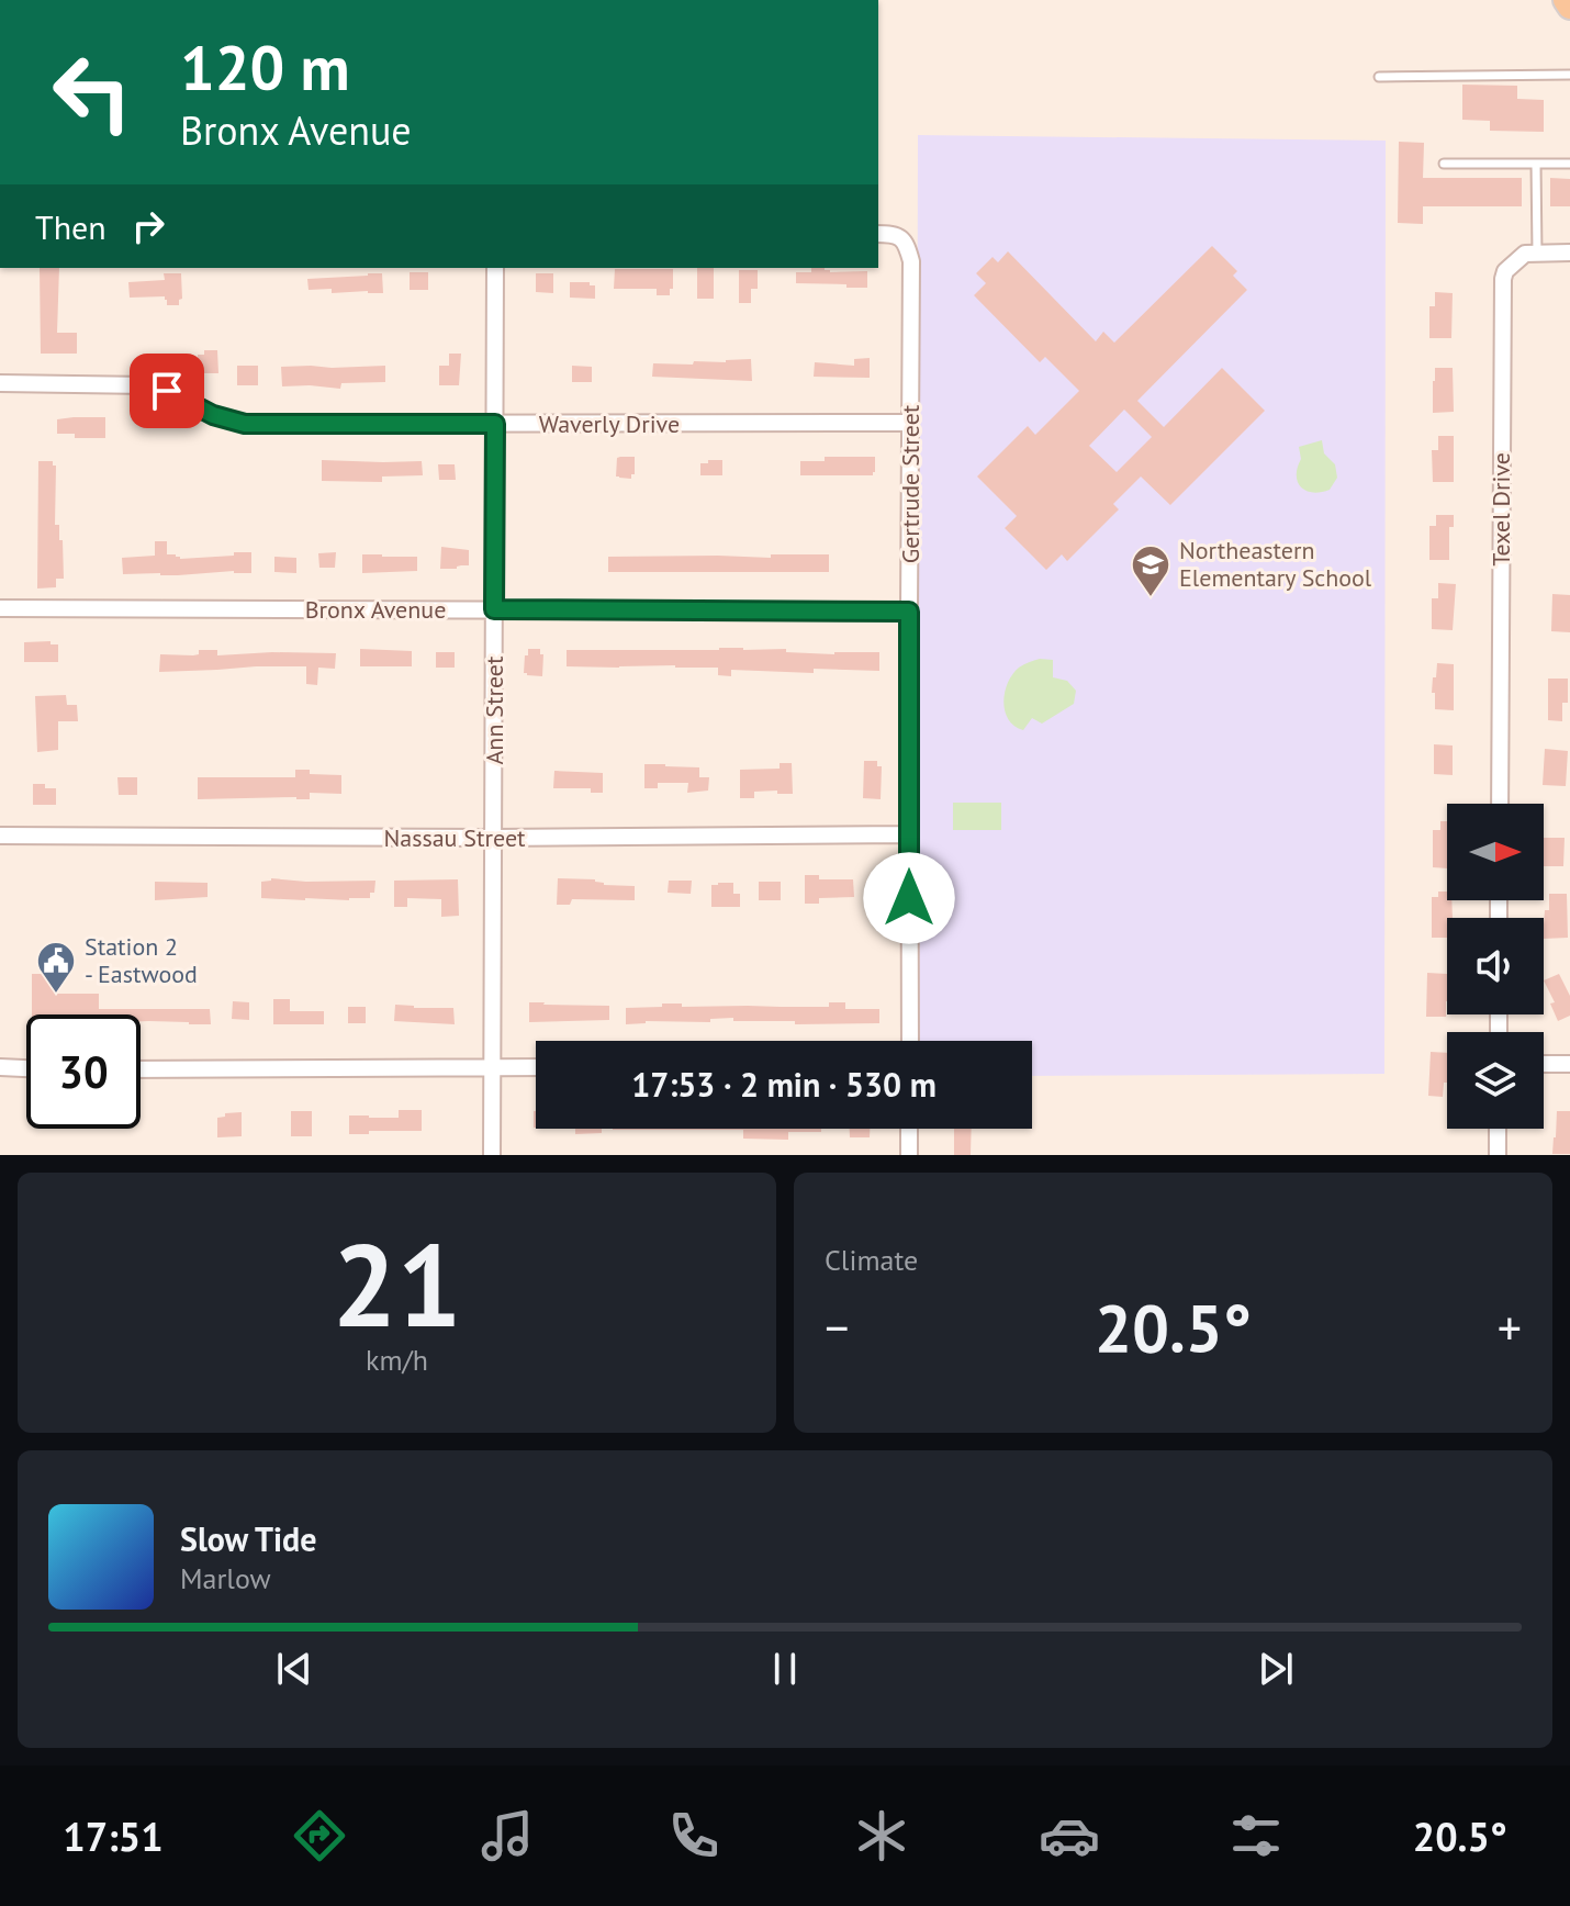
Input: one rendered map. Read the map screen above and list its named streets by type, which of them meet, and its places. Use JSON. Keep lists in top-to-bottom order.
{
  "streets": {
    "street": [
      "Waverly Drive",
      "Gertrude Street",
      "Texel Drive",
      "Bronx Avenue",
      "Ann Street",
      "Nassau Street"
    ]
  },
  "crossings": [
    ["Waverly Drive", "Gertrude Street"],
    ["Waverly Drive", "Ann Street"],
    ["Gertrude Street", "Bronx Avenue"],
    ["Gertrude Street", "Nassau Street"],
    ["Bronx Avenue", "Ann Street"],
    ["Ann Street", "Nassau Street"]
  ],
  "places": {
    "school or university": ["Northeastern Elementary School"],
    "public building": ["Station 2 - Eastwood"]
  },
  "north": "right",
  "page": {
    "turn": ["120 m", "Bronx Avenue"],
    "then": "Then",
    "limit": "30",
    "trip": "17:53 · 2 min · 530 m",
    "tile": [
      ["21", "km/h"],
      "Climate"
    ],
    "heat": ["−", "20.5°", "+"],
    "song": ["Slow Tide", "Marlow"],
    "tabs": ["17:51", "20.5°"]
  }
}
